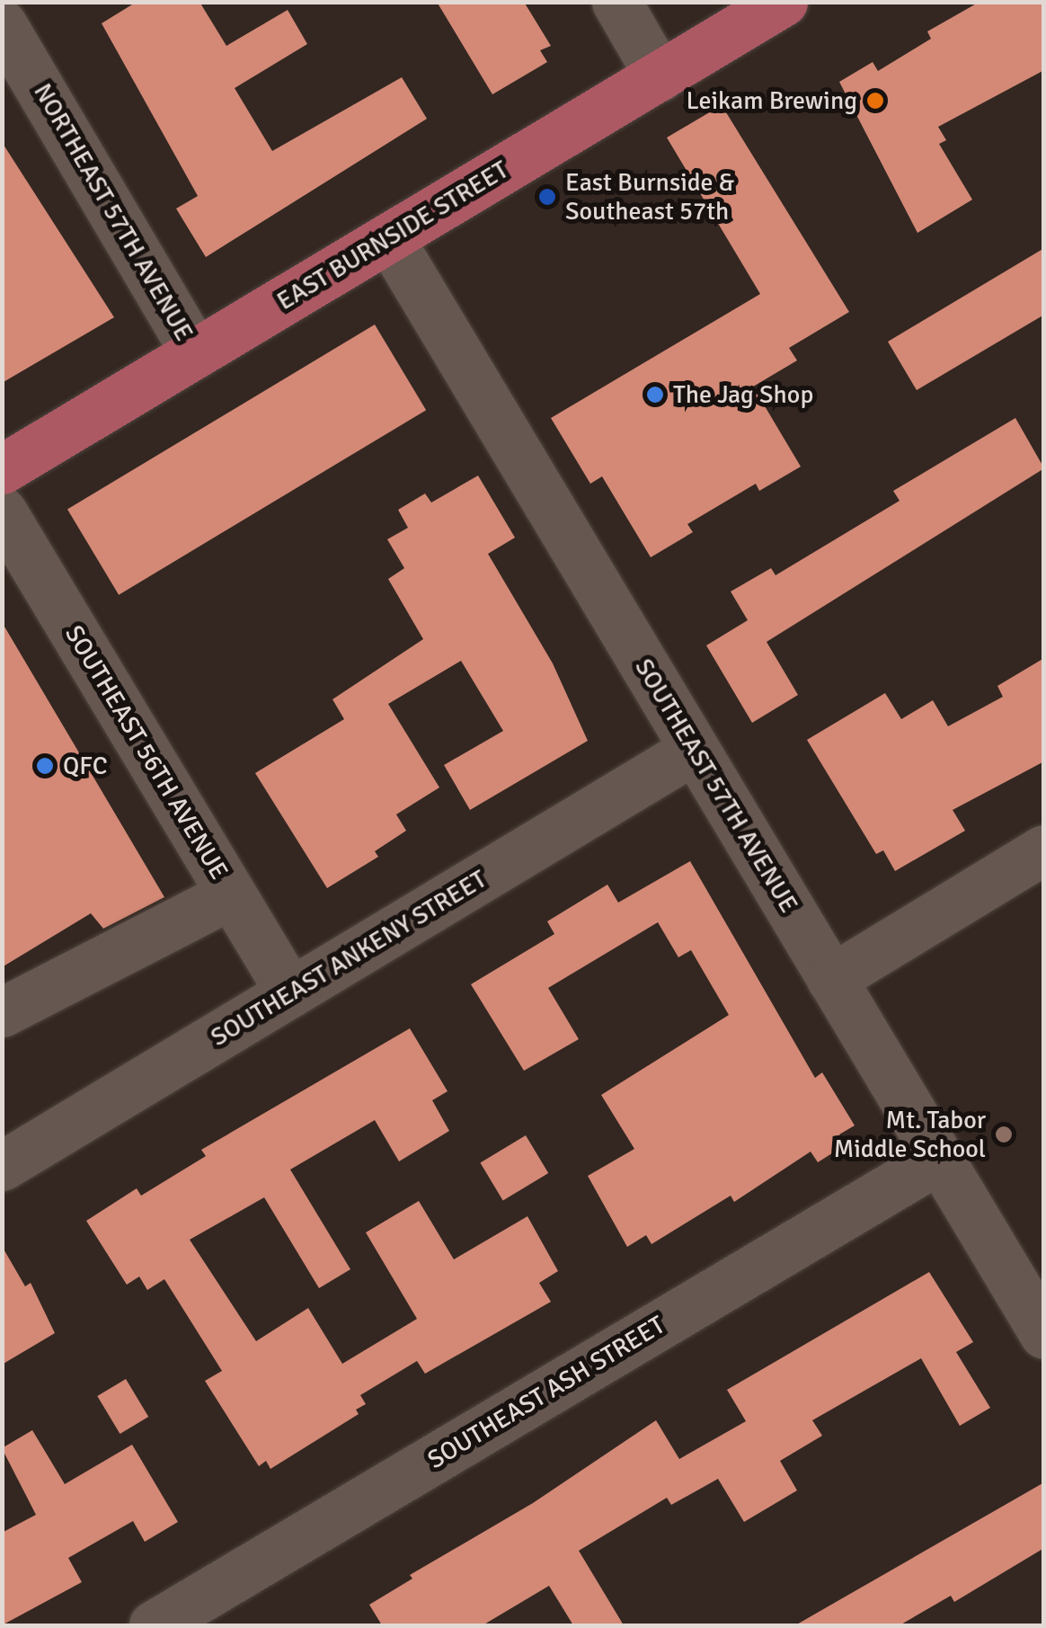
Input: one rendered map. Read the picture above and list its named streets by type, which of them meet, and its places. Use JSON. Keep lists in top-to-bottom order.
{
  "streets": {
    "main road": ["EAST BURNSIDE STREET"],
    "street": [
      "NORTHEAST 57TH AVENUE",
      "SOUTHEAST 56TH AVENUE",
      "SOUTHEAST 57TH AVENUE",
      "SOUTHEAST ANKENY STREET",
      "SOUTHEAST ASH STREET"
    ]
  },
  "crossings": [
    ["NORTHEAST 57TH AVENUE", "EAST BURNSIDE STREET"],
    ["EAST BURNSIDE STREET", "SOUTHEAST 57TH AVENUE"],
    ["SOUTHEAST 56TH AVENUE", "SOUTHEAST ANKENY STREET"],
    ["SOUTHEAST 57TH AVENUE", "SOUTHEAST ANKENY STREET"],
    ["SOUTHEAST 57TH AVENUE", "SOUTHEAST ASH STREET"]
  ],
  "places": [
    "Leikam Brewing",
    "East Burnside & Southeast 57th",
    "The Jag Shop",
    "QFC",
    "Mt. Tabor Middle School"
  ]
}
